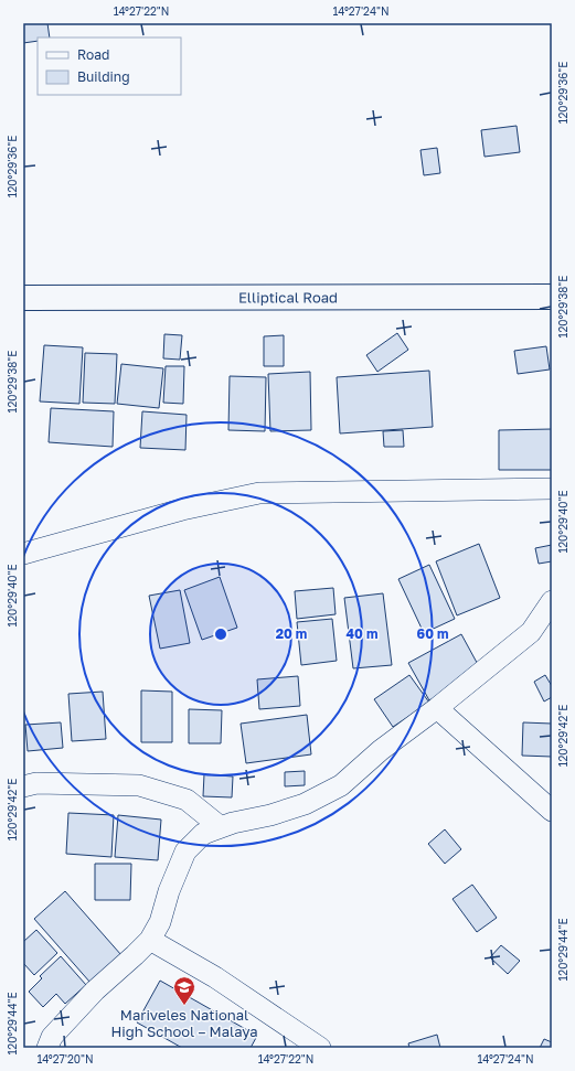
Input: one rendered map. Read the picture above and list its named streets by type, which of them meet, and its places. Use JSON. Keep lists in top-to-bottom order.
{
  "streets": {
    "street": ["Elliptical Road"]
  },
  "places": {
    "school or university": ["Mariveles National High School – Malaya"]
  },
  "legend": ["Road", "Building"],
  "coordinates": [
    "14°27'22\"N",
    "14°27'24\"N",
    "120°29'36\"E",
    "120°29'38\"E",
    "120°29'40\"E",
    "120°29'42\"E",
    "120°29'44\"E",
    "14°27'20\"N"
  ],
  "rings": ["20 m", "40 m", "60 m"]
}
